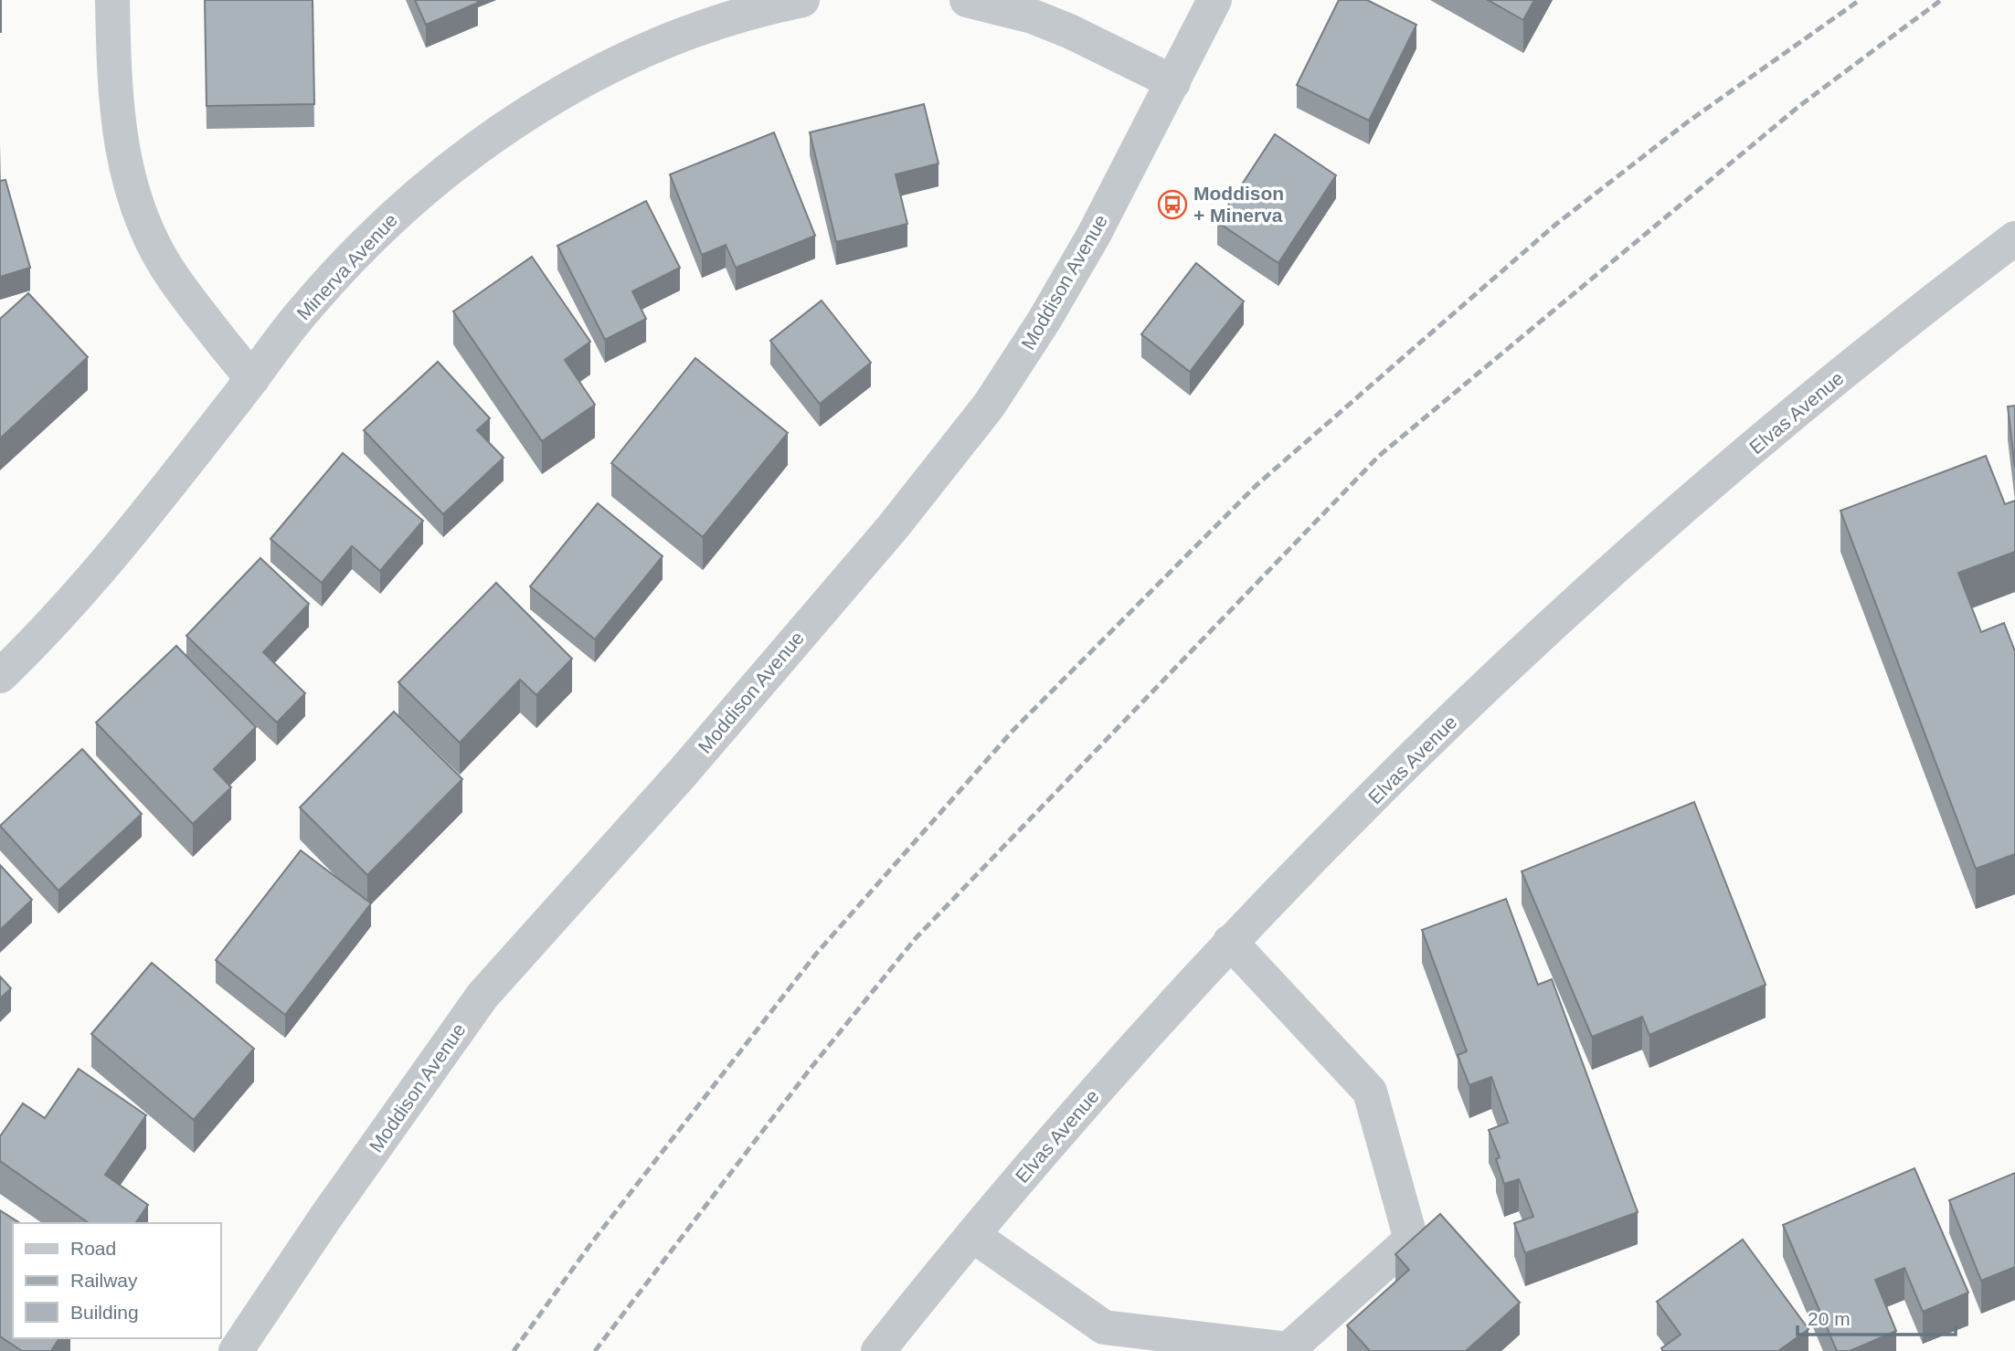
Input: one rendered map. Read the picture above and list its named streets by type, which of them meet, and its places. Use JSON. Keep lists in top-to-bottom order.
{
  "streets": {
    "street": ["Minerva Avenue", "Moddison Avenue", "Elvas Avenue"]
  },
  "places": {
    "bus stop": ["Moddison + Minerva"]
  },
  "legend": ["Road", "Railway", "Building"],
  "scale_bar": "20 m"
}
